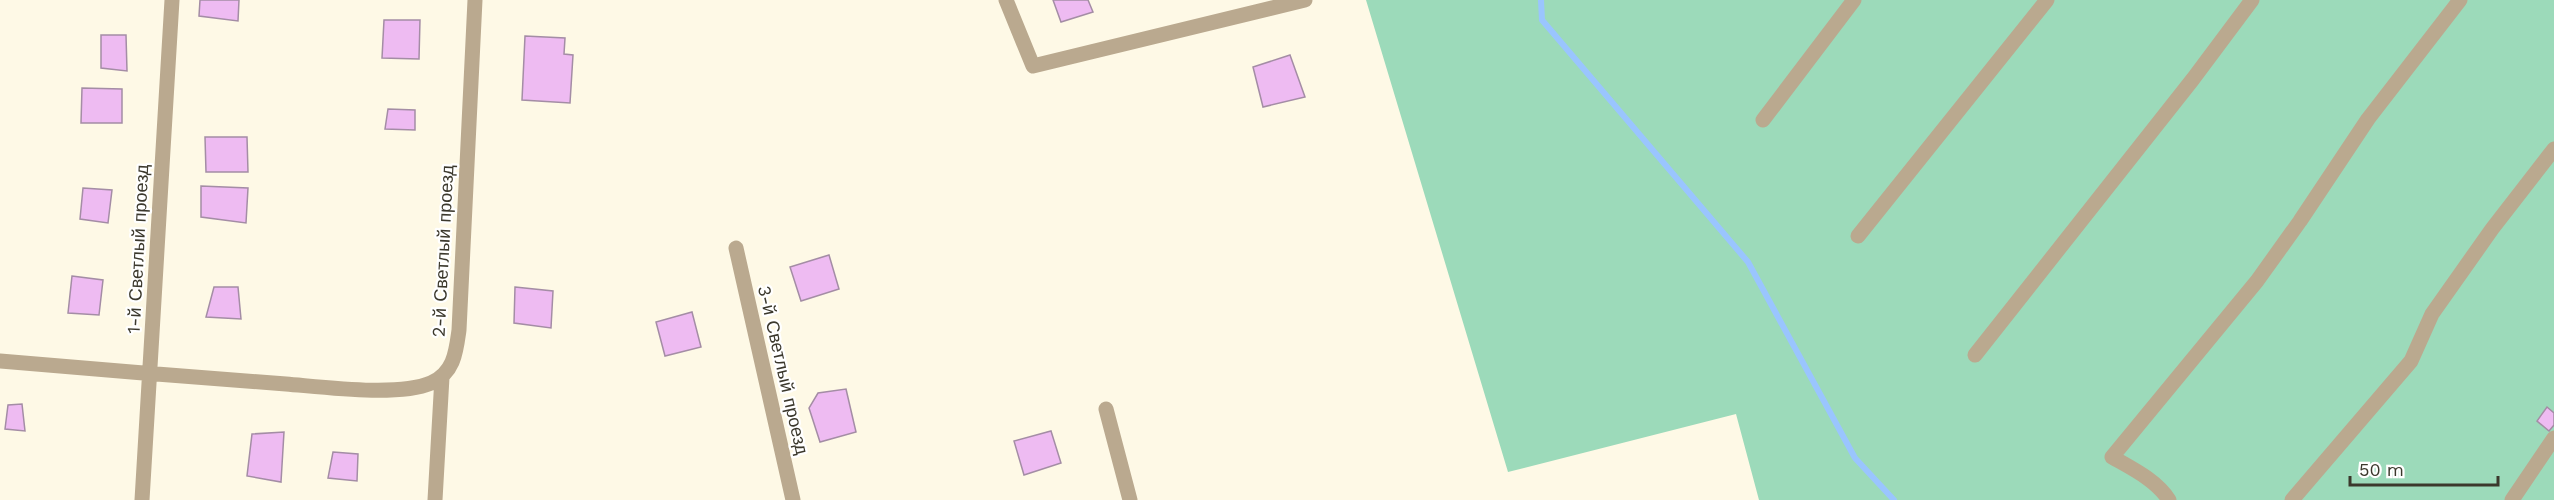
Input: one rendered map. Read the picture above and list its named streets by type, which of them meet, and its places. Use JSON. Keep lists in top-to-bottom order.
{
  "streets": {
    "street": ["1-й Светлый проезд", "2-й Светлый проезд", "3-й Светлый проезд"]
  },
  "scale_bar": "50 m"
}
